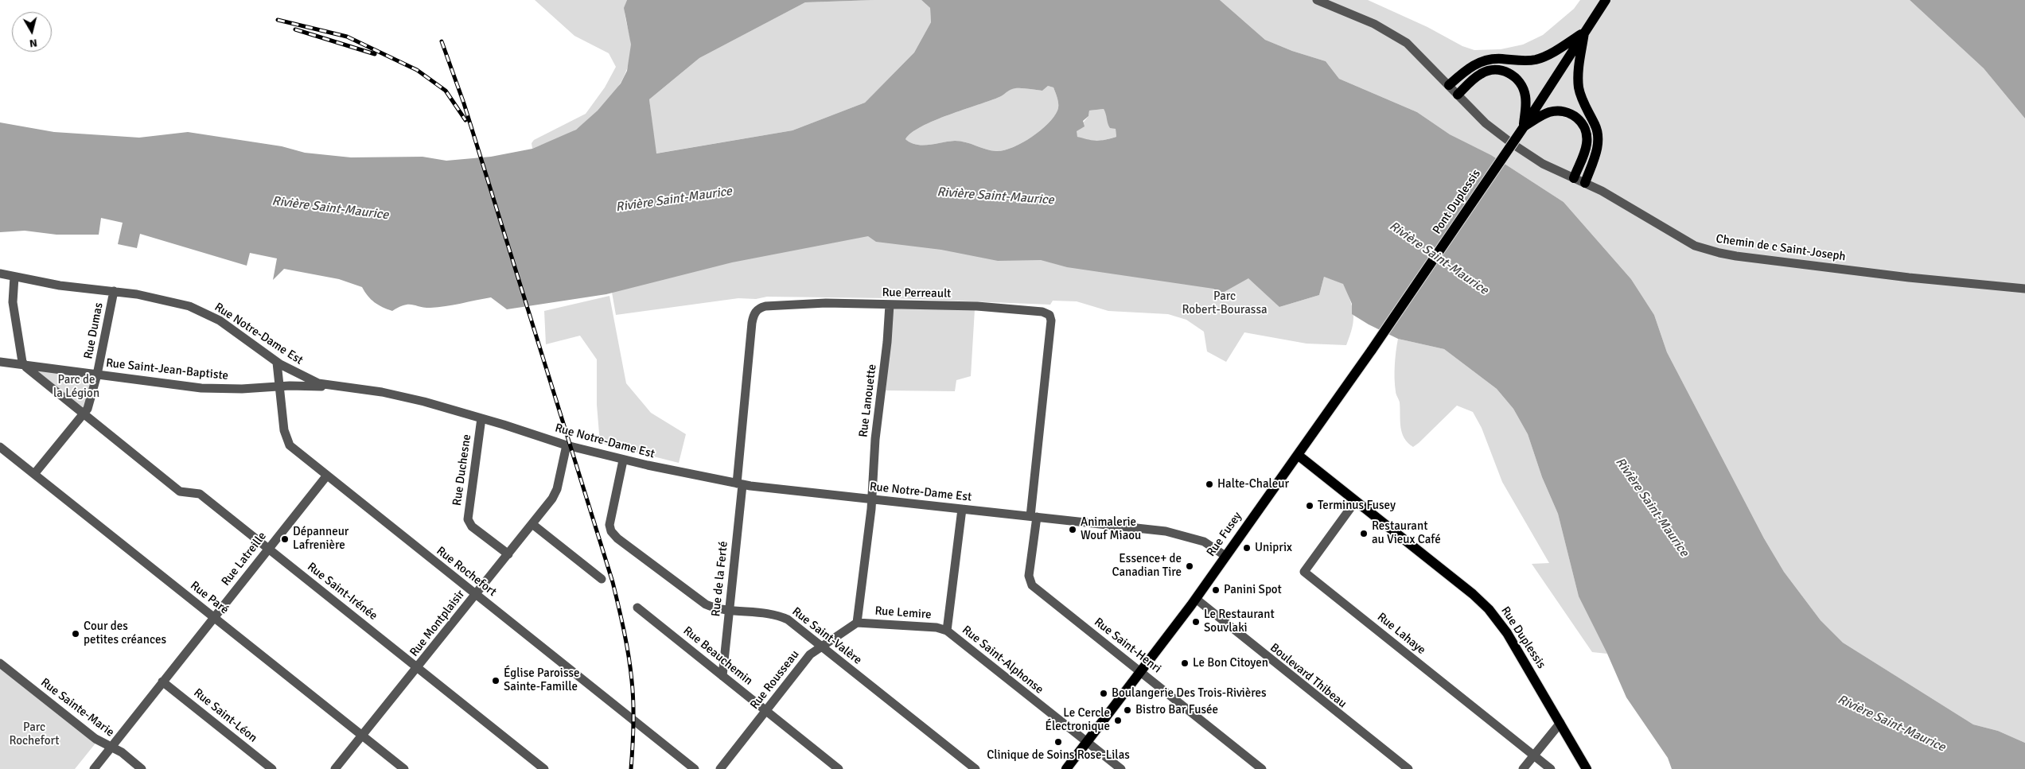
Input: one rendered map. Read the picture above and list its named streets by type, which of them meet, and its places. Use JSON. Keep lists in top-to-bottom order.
{
  "streets": {
    "main road": ["Pont Duplessis", "Rue Fusey", "Rue Duplessis"],
    "street": [
      "Chemin de c Saint-Joseph",
      "Rue Perreault",
      "Rue Dumas",
      "Rue Notre-Dame Est",
      "Rue Saint-Jean-Baptiste",
      "Rue Lanouette",
      "Rue Duchesne",
      "Rue Latreille",
      "Rue Rochefort",
      "Rue de la Ferté",
      "Rue Saint-Irénée",
      "Rue Paré",
      "Rue Lemire",
      "Rue Montplaisir",
      "Rue Lahaye",
      "Rue Saint-Valère",
      "Rue Saint-Henri",
      "Rue Beauchemin",
      "Rue Saint-Alphonse",
      "Boulevard Thibeau",
      "Rue Rousseau",
      "Rue Sainte-Marie",
      "Rue Saint-Léon"
    ]
  },
  "crossings": [
    ["Pont Duplessis", "Rue Fusey"],
    ["Rue Perreault", "Rue Notre-Dame Est"],
    ["Rue Perreault", "Rue Lanouette"],
    ["Rue Perreault", "Rue de la Ferté"],
    ["Rue Perreault", "Rue Saint-Henri"],
    ["Rue Dumas", "Rue Notre-Dame Est"],
    ["Rue Dumas", "Rue Saint-Jean-Baptiste"],
    ["Rue Dumas", "Rue Saint-Irénée"],
    ["Rue Dumas", "Rue Paré"],
    ["Rue Notre-Dame Est", "Rue Saint-Jean-Baptiste"],
    ["Rue Notre-Dame Est", "Rue Lanouette"],
    ["Rue Notre-Dame Est", "Rue Duchesne"],
    ["Rue Notre-Dame Est", "Rue Fusey"],
    ["Rue Notre-Dame Est", "Rue Rochefort"],
    ["Rue Notre-Dame Est", "Rue de la Ferté"],
    ["Rue Notre-Dame Est", "Rue Montplaisir"],
    ["Rue Notre-Dame Est", "Rue Saint-Valère"],
    ["Rue Notre-Dame Est", "Rue Saint-Henri"],
    ["Rue Notre-Dame Est", "Rue Saint-Alphonse"],
    ["Rue Saint-Jean-Baptiste", "Rue Rochefort"],
    ["Rue Saint-Jean-Baptiste", "Rue Saint-Irénée"],
    ["Rue Duchesne", "Rue Montplaisir"],
    ["Rue Fusey", "Rue Duplessis"],
    ["Rue Fusey", "Rue Saint-Henri"],
    ["Rue Fusey", "Rue Saint-Alphonse"],
    ["Rue Fusey", "Boulevard Thibeau"],
    ["Rue Latreille", "Rue Rochefort"],
    ["Rue Latreille", "Rue Saint-Irénée"],
    ["Rue Latreille", "Rue Paré"],
    ["Rue Latreille", "Rue Sainte-Marie"],
    ["Rue Latreille", "Rue Saint-Léon"],
    ["Rue Rochefort", "Rue Montplaisir"],
    ["Rue de la Ferté", "Rue Saint-Valère"],
    ["Rue de la Ferté", "Rue Beauchemin"],
    ["Rue Saint-Irénée", "Rue Montplaisir"],
    ["Rue Paré", "Rue Montplaisir"],
    ["Rue Lemire", "Rue Saint-Alphonse"],
    ["Rue Lemire", "Rue Rousseau"],
    ["Rue Lahaye", "Rue Duplessis"],
    ["Rue Saint-Valère", "Rue Rousseau"],
    ["Rue Beauchemin", "Rue Rousseau"]
  ],
  "water": ["Rivière Saint-Maurice"],
  "parks": ["Parc Robert-Bourassa", "Parc de la Légion", "Parc Rochefort"],
  "places": [
    "Halte-Chaleur",
    "Terminus Fusey",
    "Animalerie Wouf Miaou",
    "Restaurant au Vieux Café",
    "Dépanneur Lafrenière",
    "Uniprix",
    "Essence+ de Canadian Tire",
    "Panini Spot",
    "Le Restaurant Souvlaki",
    "Cour des petites créances",
    "Le Bon Citoyen",
    "Église Paroisse Sainte-Famille",
    "Boulangerie Des Trois-Rivières",
    "Bistro Bar Fusée",
    "Le Cercle Électronique",
    "Clinique de Soins Rose-Lilas"
  ],
  "north": "bottom"
}
